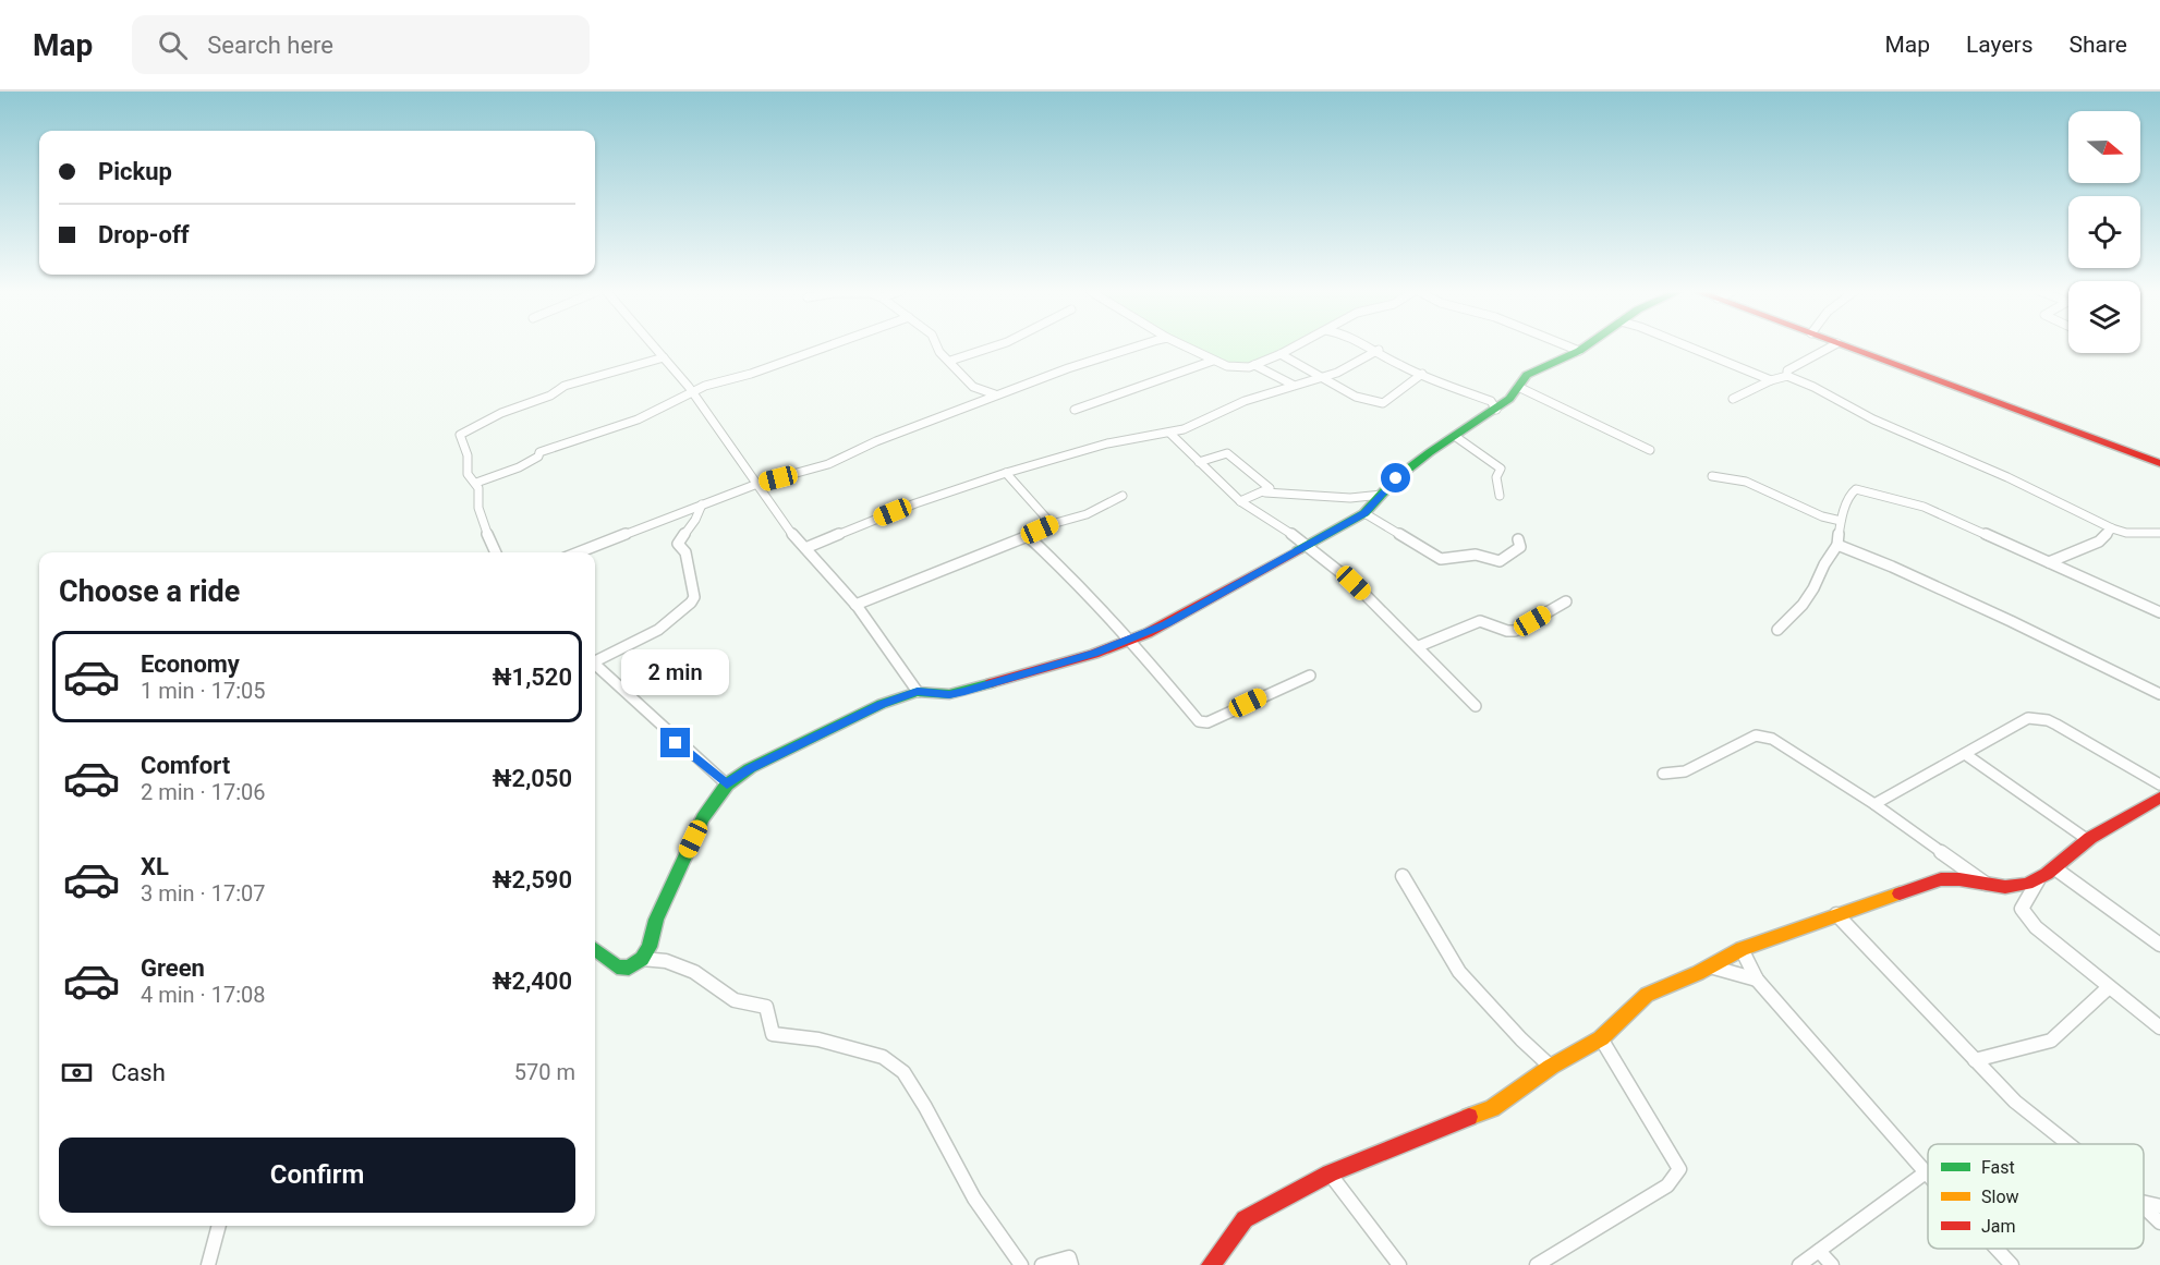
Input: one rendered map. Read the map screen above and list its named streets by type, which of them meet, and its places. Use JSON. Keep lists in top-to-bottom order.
{
  "legend": ["Fast", "Slow", "Jam"],
  "north": "right",
  "page": {
    "header": "Map",
    "search": "Search here",
    "nav": ["Map", "Layers", "Share"],
    "banner": ["Pickup", "Drop-off"],
    "heading": "Choose a ride",
    "list": [
      {
        "name": "Economy",
        "note": "1 min · 17:05",
        "value": "₦1,520"
      },
      {
        "name": "Comfort",
        "note": "2 min · 17:06",
        "value": "₦2,050"
      },
      {
        "name": "XL",
        "note": "3 min · 17:07",
        "value": "₦2,590"
      },
      {
        "name": "Green",
        "note": "4 min · 17:08",
        "value": "₦2,400"
      }
    ],
    "bubble": "2 min",
    "pay": ["Cash", "570 m"],
    "buttons": "Confirm"
  }
}
